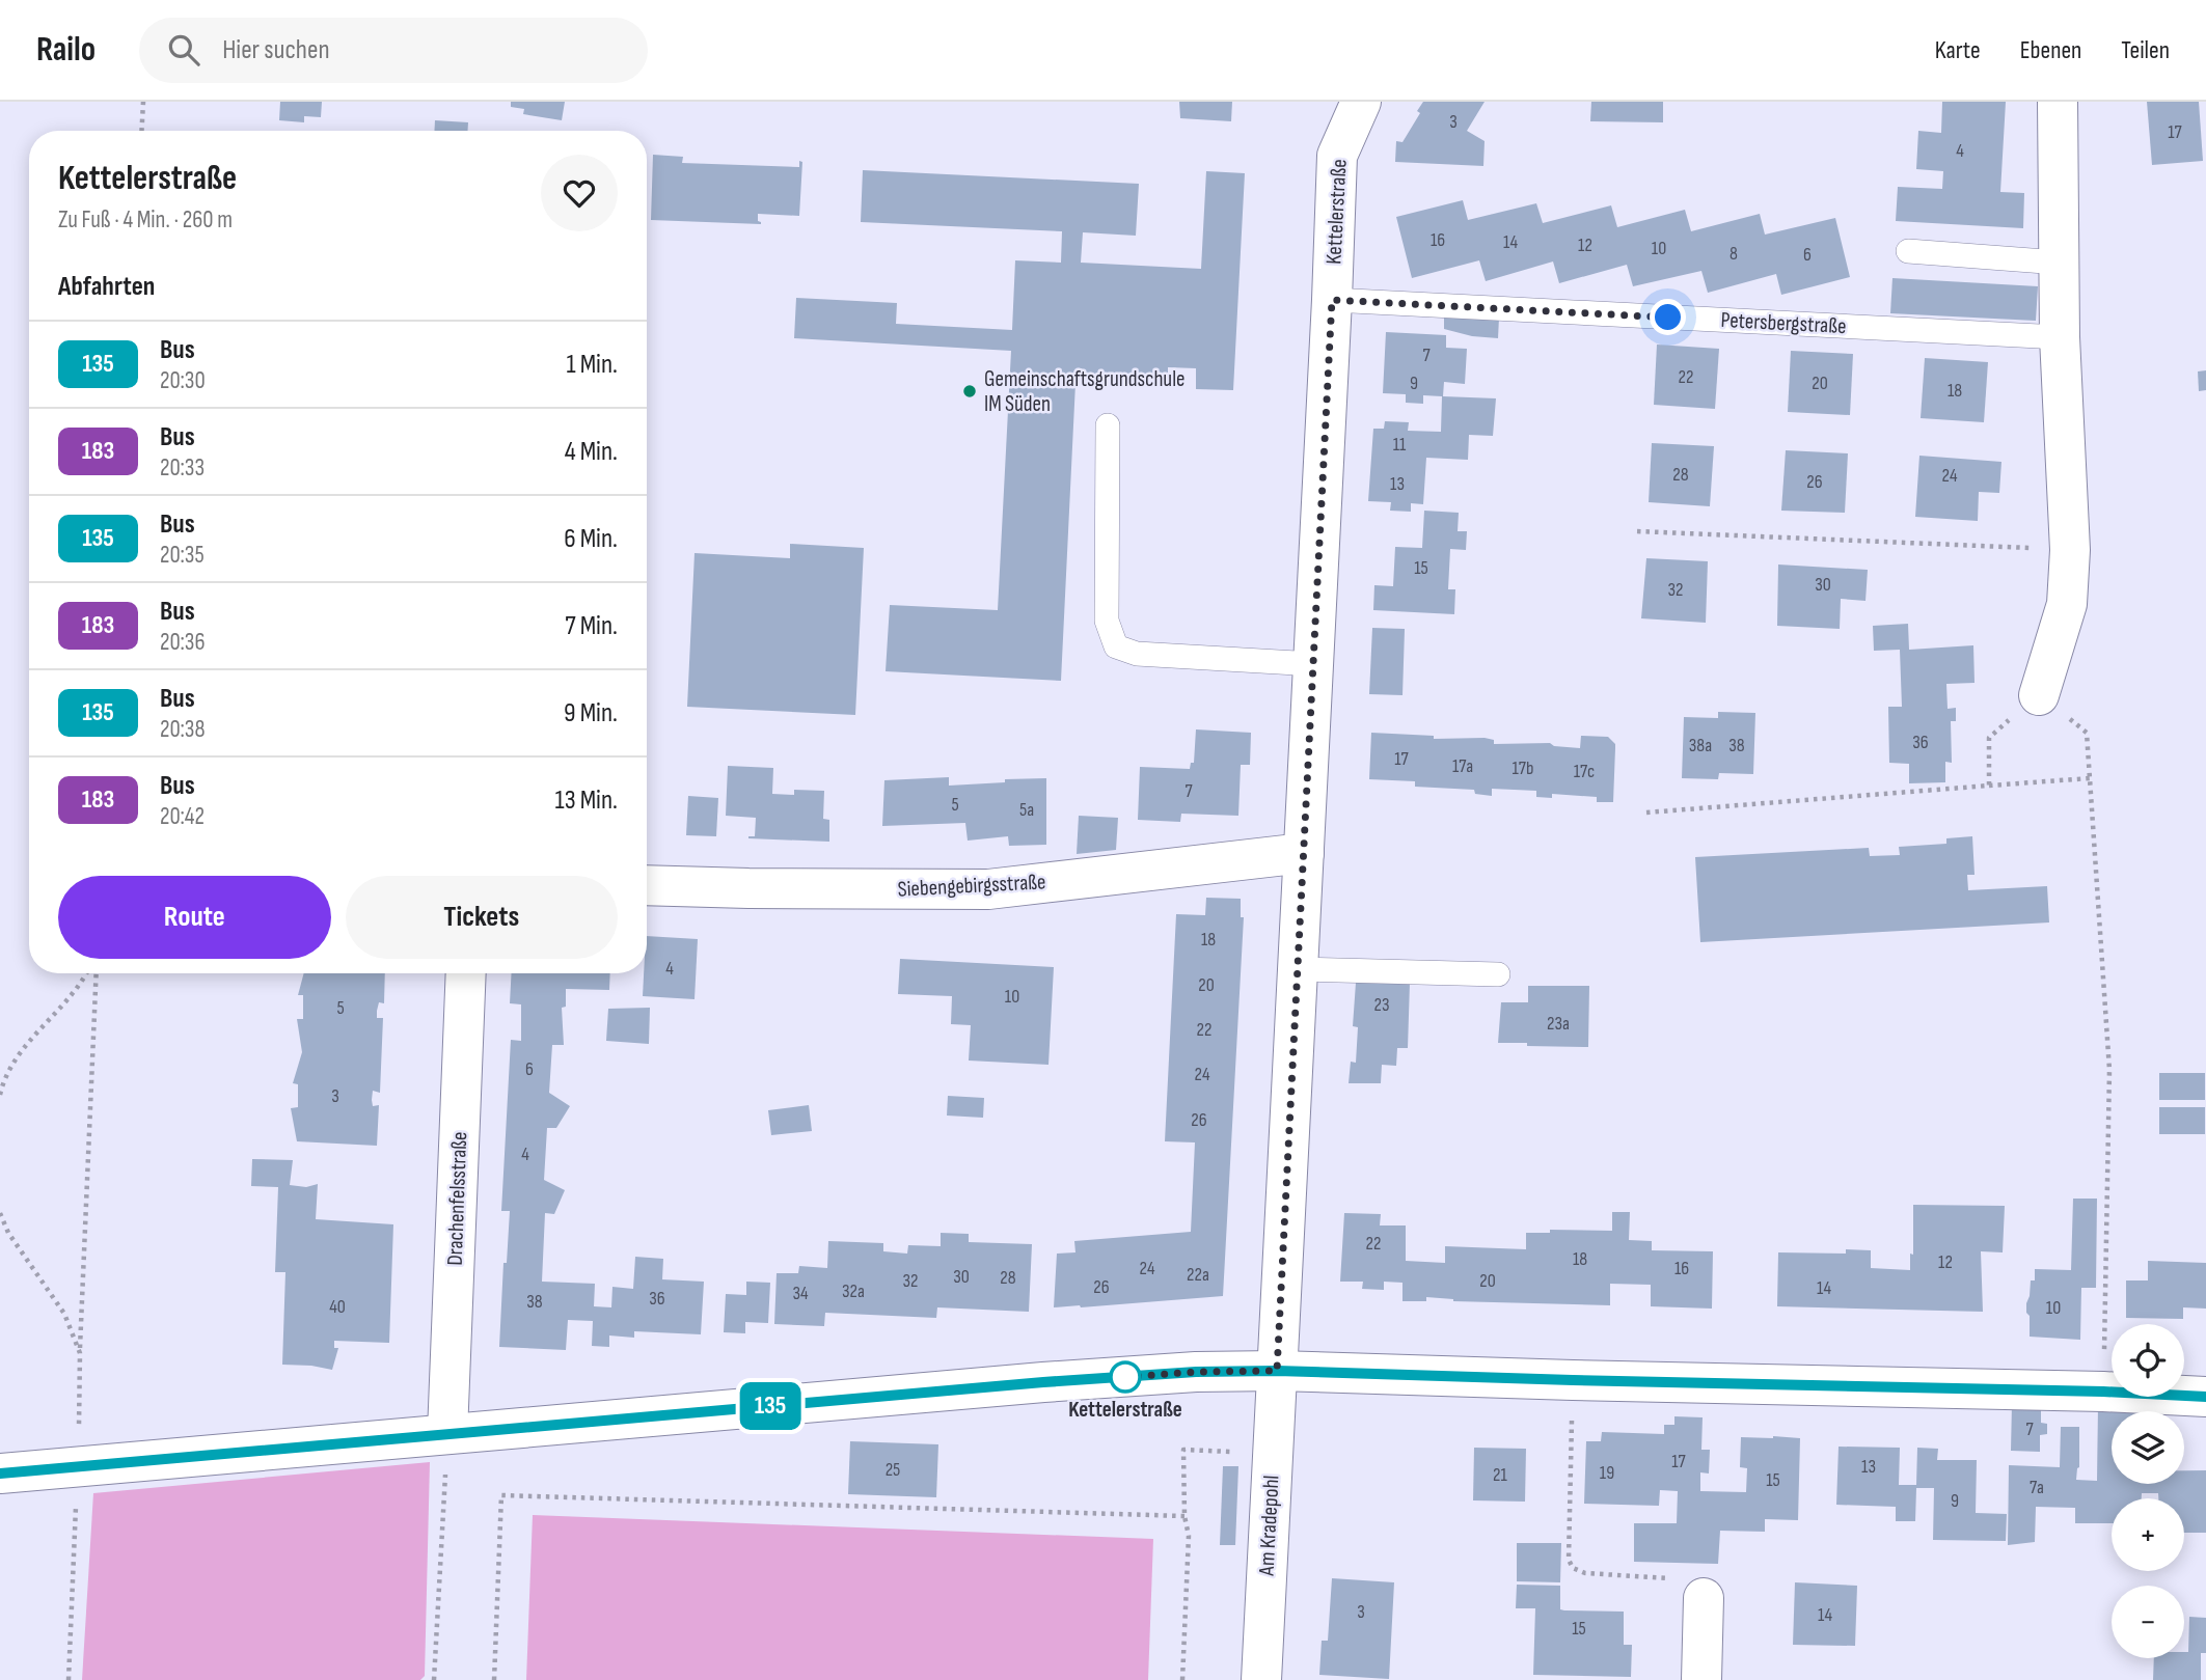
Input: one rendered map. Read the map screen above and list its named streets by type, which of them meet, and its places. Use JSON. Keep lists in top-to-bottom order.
{
  "streets": {
    "street": [
      "Kettelerstraße",
      "Siebengebirgsstraße",
      "Drachenfelsstraße",
      "Am Kradepohl"
    ],
    "lane": ["Petersbergstraße"]
  },
  "crossings": [
    ["Kettelerstraße", "Petersbergstraße"],
    ["Kettelerstraße", "Siebengebirgsstraße"],
    ["Kettelerstraße", "Am Kradepohl"]
  ],
  "places": ["Gemeinschaftsgrundschule IM Süden", "Kettelerstraße"],
  "lines": ["bus line 135"],
  "house_numbers": [
    "3",
    "17",
    "4",
    "16",
    "14",
    "12",
    "10",
    "8",
    "6",
    "7",
    "22",
    "9",
    "20",
    "18",
    "11",
    "28",
    "24",
    "26",
    "13",
    "15",
    "30",
    "32",
    "36",
    "38a",
    "38",
    "17",
    "17a",
    "17b",
    "17c",
    "7",
    "5",
    "5a",
    "18",
    "4",
    "20",
    "10",
    "23",
    "5",
    "23a",
    "22",
    "6",
    "24",
    "3",
    "26",
    "4",
    "22",
    "18",
    "12",
    "24",
    "16",
    "22a",
    "30",
    "28",
    "32",
    "20",
    "26",
    "14",
    "32a",
    "34",
    "36",
    "38",
    "40",
    "10",
    "7",
    "17",
    "13",
    "25",
    "19",
    "21",
    "15",
    "7a",
    "9",
    "3",
    "14",
    "15"
  ],
  "page": {
    "header": "Railo",
    "search": "Hier suchen",
    "nav": ["Karte", "Ebenen", "Teilen"],
    "on_map": "135",
    "heading": [
      ["Kettelerstraße", "Zu Fuß · 4 Min. · 260 m"],
      "Abfahrten"
    ],
    "list": [
      {
        "mark": "135",
        "name": "Bus",
        "note": "20:30",
        "value": "1 Min."
      },
      {
        "mark": "183",
        "name": "Bus",
        "note": "20:33",
        "value": "4 Min."
      },
      {
        "mark": "135",
        "name": "Bus",
        "note": "20:35",
        "value": "6 Min."
      },
      {
        "mark": "183",
        "name": "Bus",
        "note": "20:36",
        "value": "7 Min."
      },
      {
        "mark": "135",
        "name": "Bus",
        "note": "20:38",
        "value": "9 Min."
      },
      {
        "mark": "183",
        "name": "Bus",
        "note": "20:42",
        "value": "13 Min."
      }
    ],
    "buttons": ["Route", "Tickets"],
    "map_buttons": ["+", "−"]
  }
}
